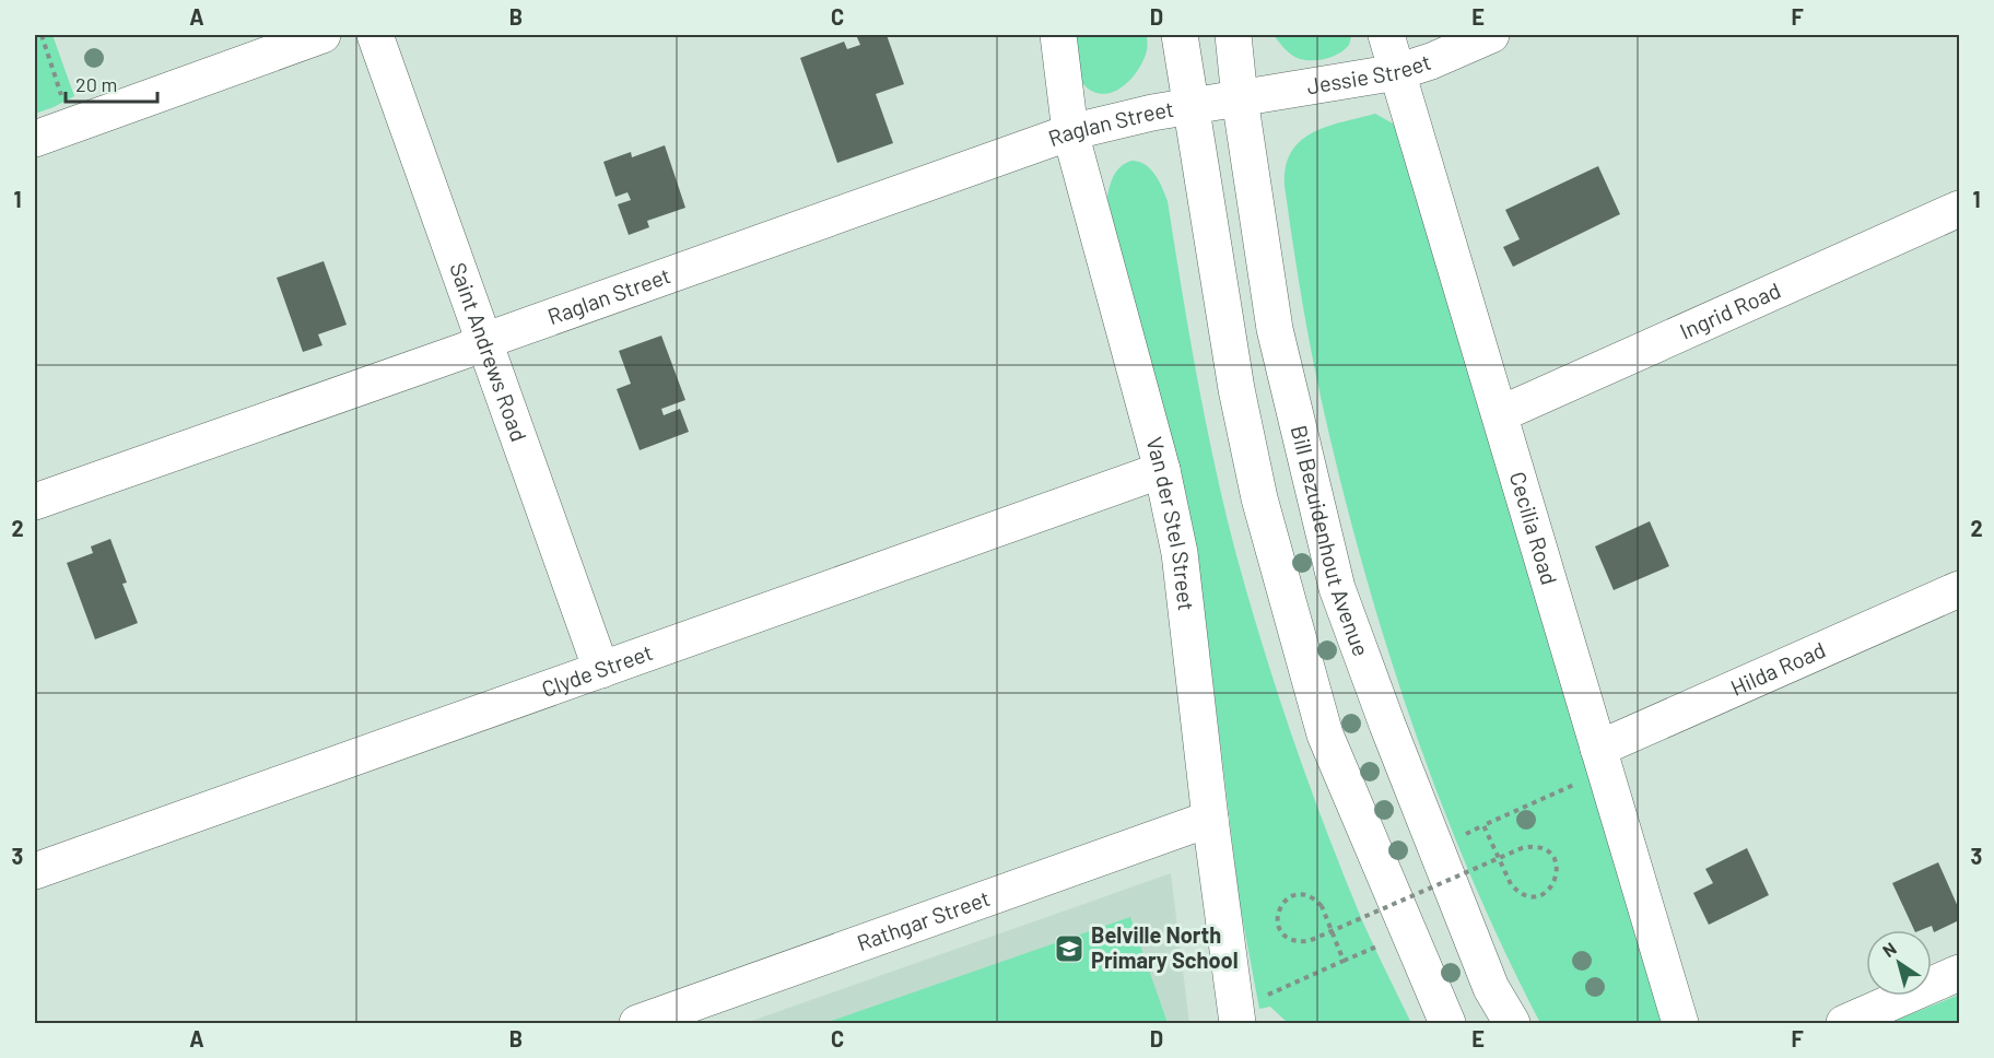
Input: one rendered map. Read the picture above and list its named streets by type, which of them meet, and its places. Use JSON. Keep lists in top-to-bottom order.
{
  "streets": {
    "street": [
      "Jessie Street",
      "Raglan Street",
      "Ingrid Road",
      "Saint Andrews Road",
      "Van der Stel Street",
      "Cecilia Road",
      "Bill Bezuidenhout Avenue",
      "Hilda Road",
      "Clyde Street",
      "Rathgar Street"
    ]
  },
  "crossings": [
    ["Jessie Street", "Raglan Street"],
    ["Jessie Street", "Cecilia Road"],
    ["Jessie Street", "Bill Bezuidenhout Avenue"],
    ["Raglan Street", "Saint Andrews Road"],
    ["Raglan Street", "Van der Stel Street"],
    ["Ingrid Road", "Cecilia Road"],
    ["Saint Andrews Road", "Clyde Street"],
    ["Van der Stel Street", "Clyde Street"],
    ["Van der Stel Street", "Rathgar Street"],
    ["Cecilia Road", "Hilda Road"]
  ],
  "places": {
    "school or university": ["Belville North Primary School"]
  },
  "scale_bar": "20 m",
  "north": "top left",
  "grid": {
    "columns": [
      "A",
      "B",
      "C",
      "D",
      "E",
      "F"
    ],
    "rows": ["1", "2", "3"]
  }
}
